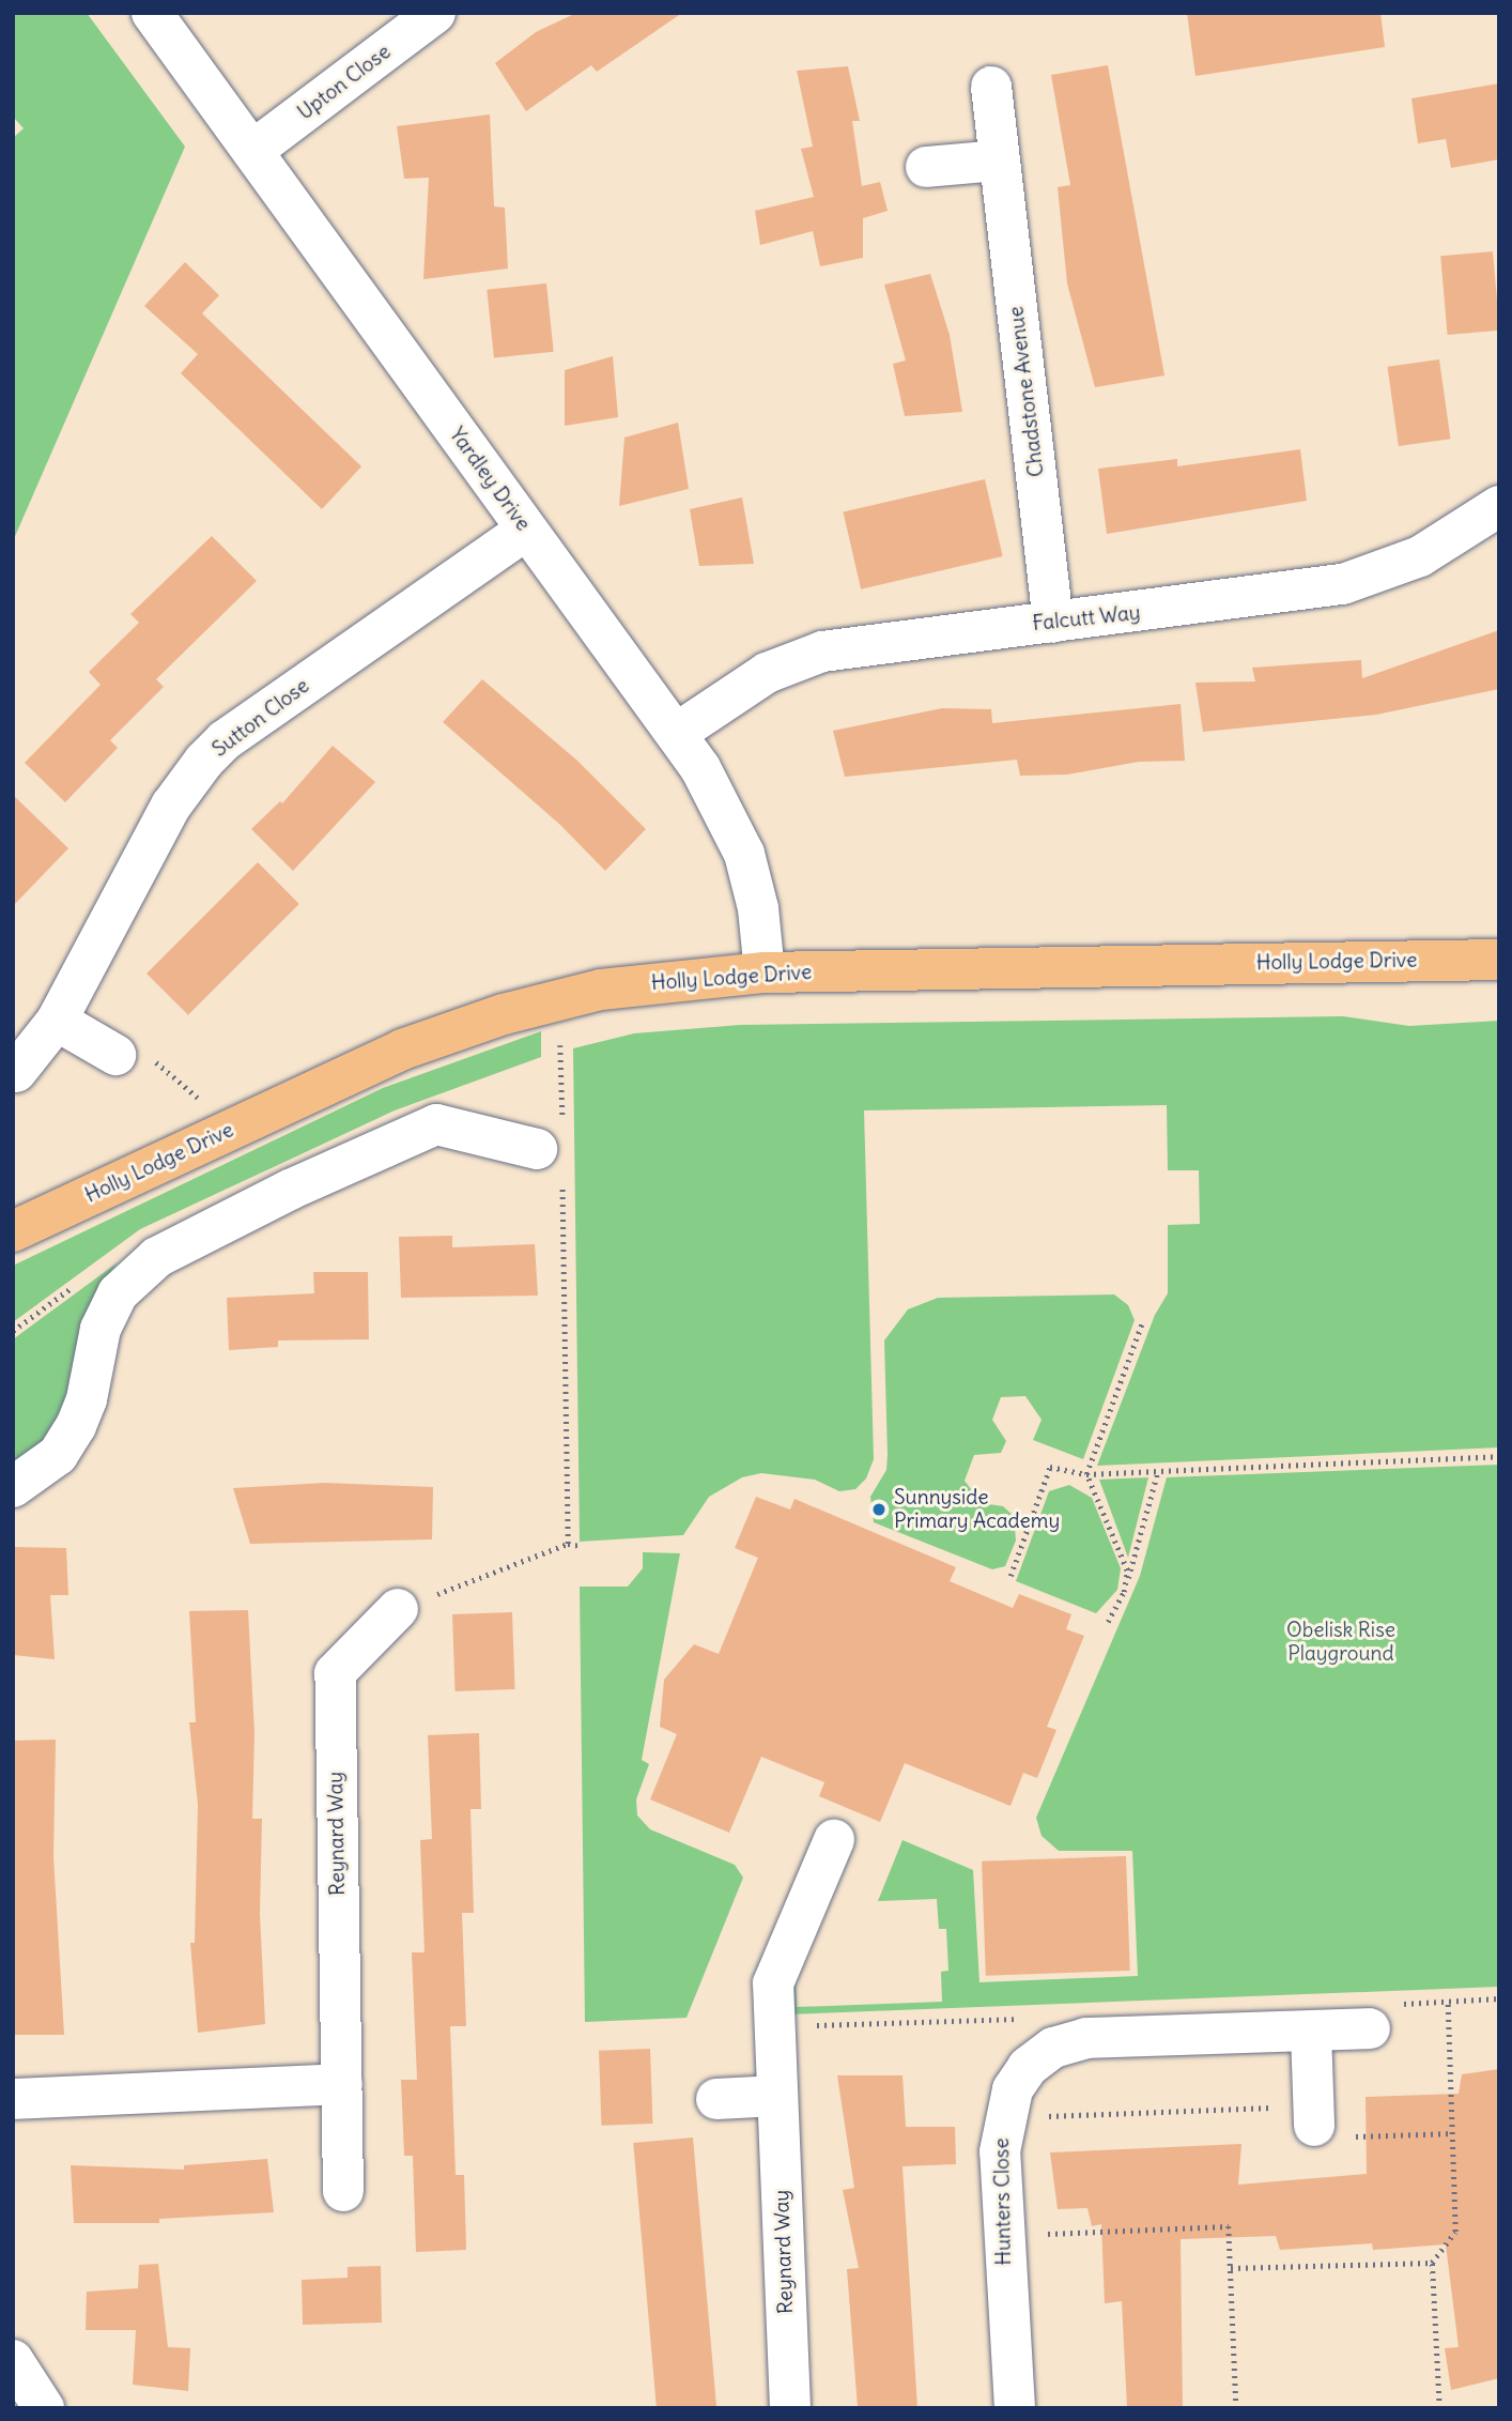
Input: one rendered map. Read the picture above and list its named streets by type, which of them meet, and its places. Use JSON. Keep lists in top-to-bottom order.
{
  "streets": {
    "main road": ["Holly Lodge Drive"],
    "street": [
      "Upton Close",
      "Chadstone Avenue",
      "Yardley Drive",
      "Falcutt Way",
      "Sutton Close",
      "Reynard Way",
      "Hunters Close"
    ]
  },
  "crossings": [
    ["Upton Close", "Yardley Drive"],
    ["Chadstone Avenue", "Falcutt Way"],
    ["Yardley Drive", "Falcutt Way"],
    ["Yardley Drive", "Sutton Close"],
    ["Yardley Drive", "Holly Lodge Drive"]
  ],
  "parks": ["Obelisk Rise Playground"],
  "places": ["Sunnyside Primary Academy"]
}
